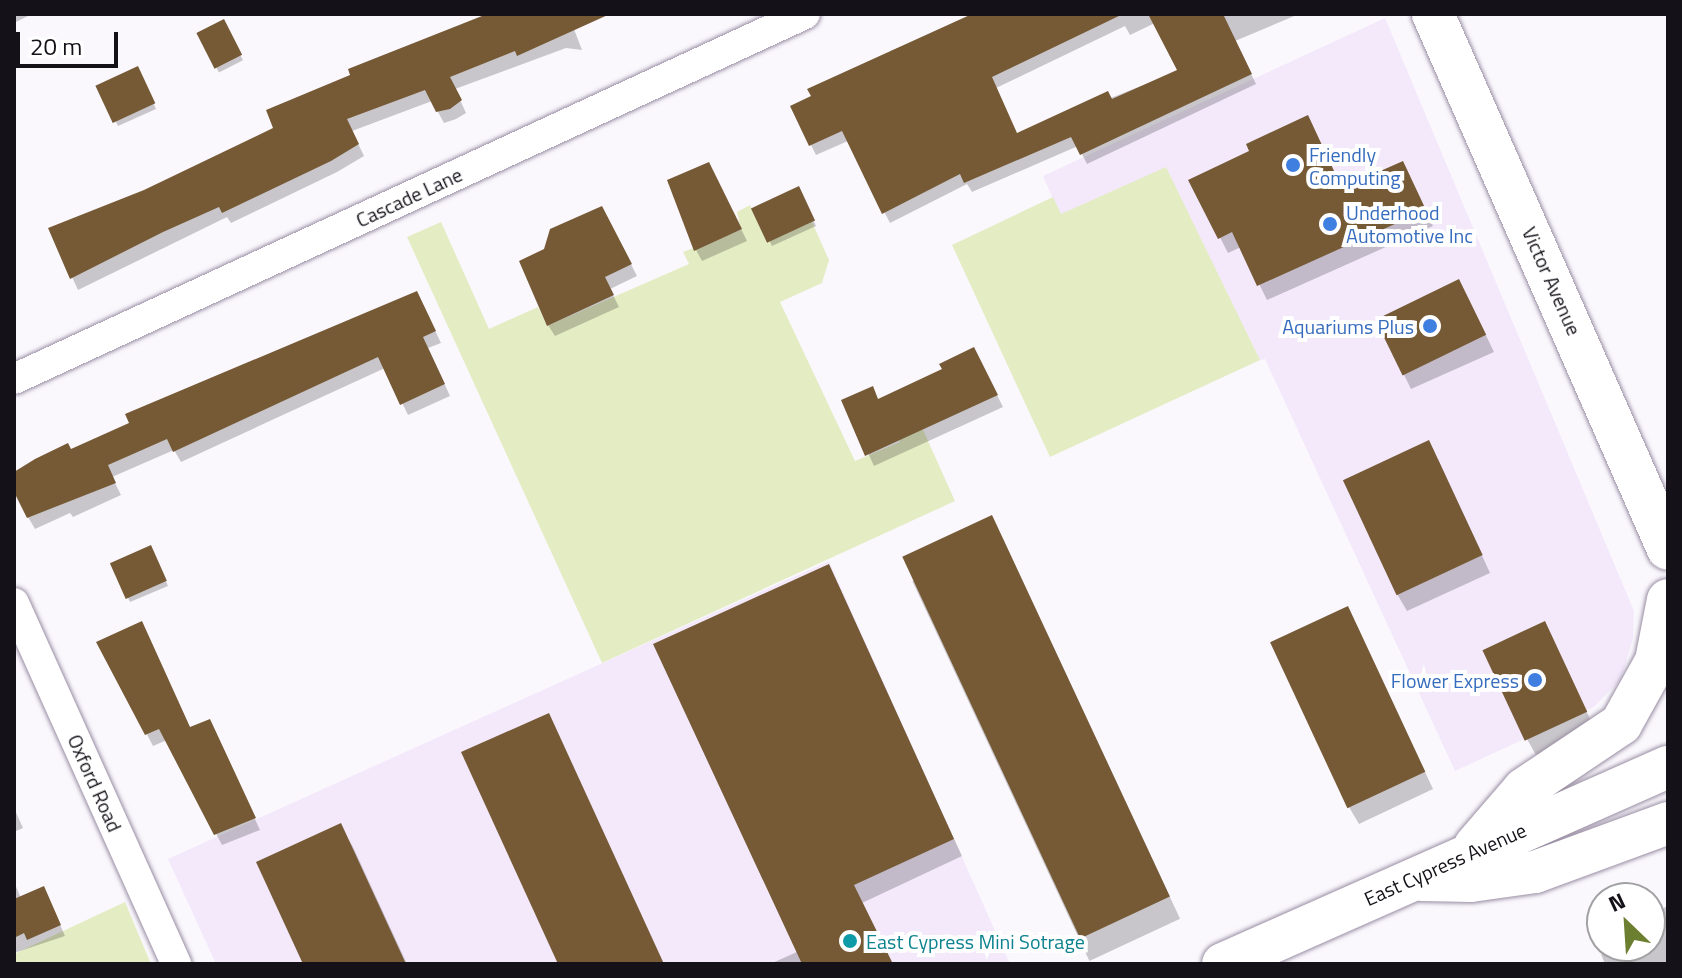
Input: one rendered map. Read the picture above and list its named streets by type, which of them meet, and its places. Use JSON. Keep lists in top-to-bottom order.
{
  "streets": {
    "main road": ["Victor Avenue", "East Cypress Avenue"],
    "street": ["Cascade Lane", "Oxford Road"]
  },
  "places": [
    "Friendly Computing",
    "Underhood Automotive Inc",
    "Aquariums Plus",
    "Flower Express",
    "East Cypress Mini Sotrage"
  ],
  "scale_bar": "20 m",
  "north": "top left"
}
